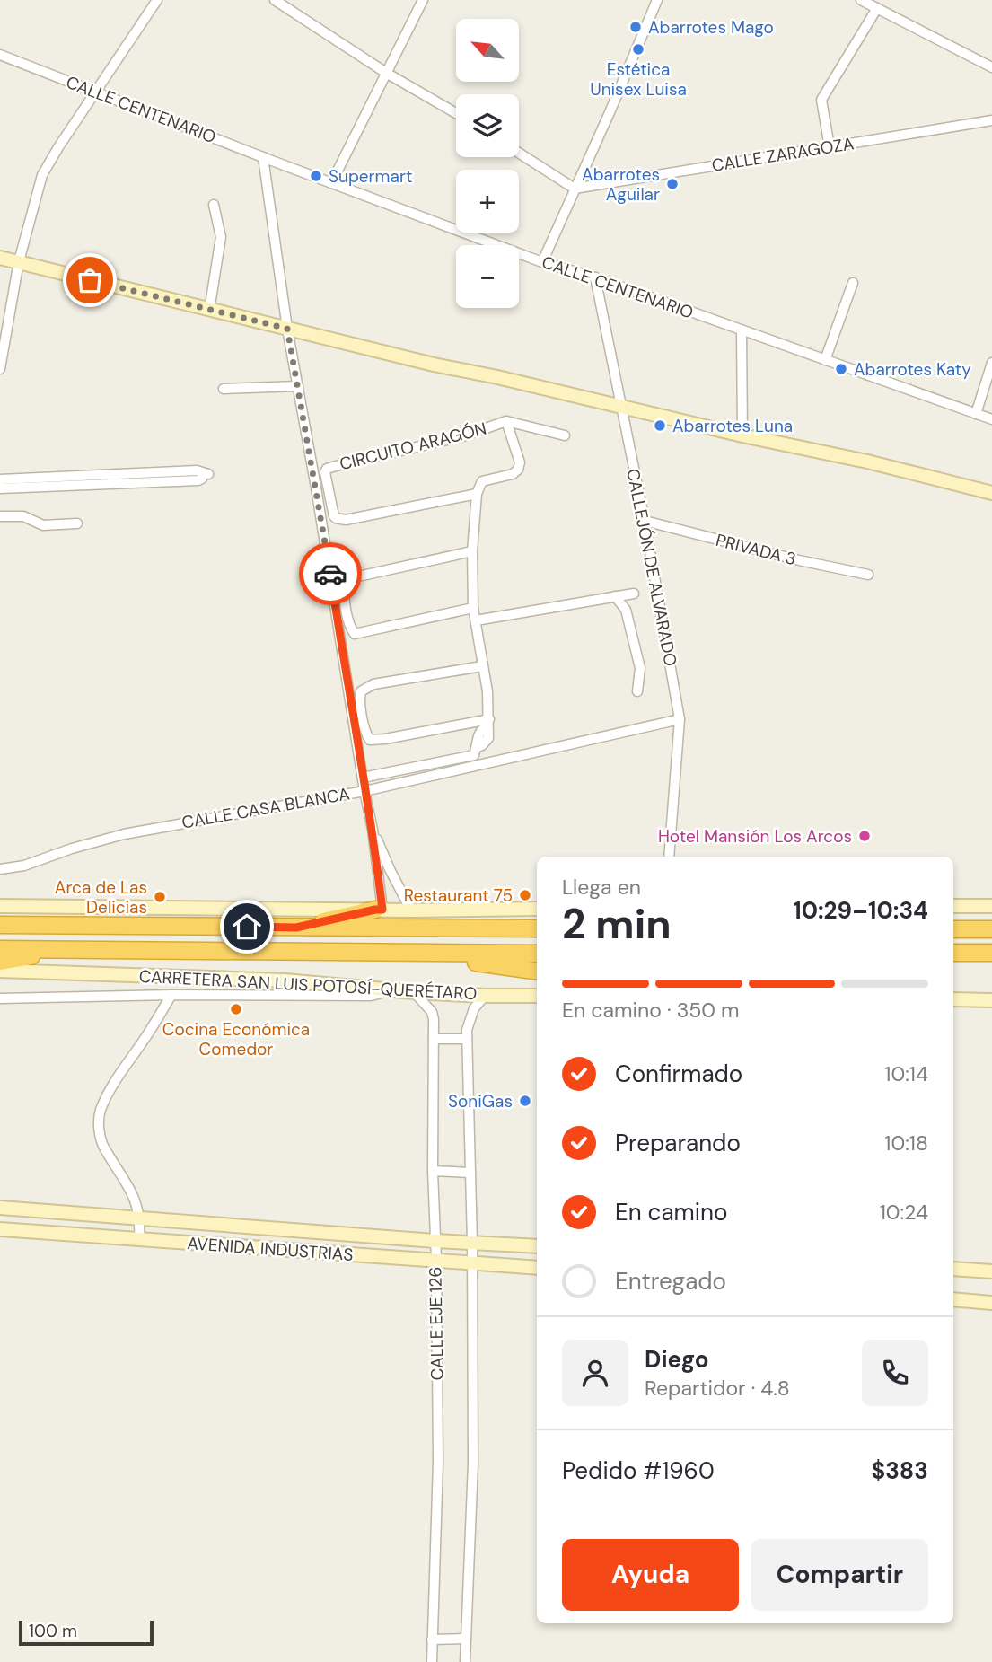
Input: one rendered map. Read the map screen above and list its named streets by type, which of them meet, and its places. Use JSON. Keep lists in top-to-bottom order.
{
  "streets": {
    "main road": ["CARRETERA SAN LUIS POTOSÍ-QUERÉTARO", "AVENIDA INDUSTRIAS"],
    "street": [
      "CALLE CENTENARIO",
      "CALLE ZARAGOZA",
      "CIRCUITO ARAGÓN",
      "PRIVADA 3",
      "CALLEJÓN DE ALVARADO",
      "CALLE CASA BLANCA",
      "CALLE EJE 126"
    ]
  },
  "crossings": [
    ["CALLE CENTENARIO", "CALLEJÓN DE ALVARADO"],
    ["PRIVADA 3", "CALLEJÓN DE ALVARADO"],
    ["CALLEJÓN DE ALVARADO", "CALLE CASA BLANCA"],
    ["CARRETERA SAN LUIS POTOSÍ-QUERÉTARO", "CALLE EJE 126"],
    ["AVENIDA INDUSTRIAS", "CALLE EJE 126"]
  ],
  "places": [
    "Abarrotes Mago",
    "Estética Unisex Luisa",
    "Supermart",
    "Abarrotes Aguilar",
    "Abarrotes Katy",
    "Abarrotes Luna",
    "Hotel Mansión Los Arcos",
    "Restaurant 75",
    "Arca de Las Delicias",
    "Cocina Económica Comedor",
    "SoniGas"
  ],
  "scale_bar": "100 m",
  "north": "top left",
  "page": {
    "map_buttons": ["+", "−"],
    "heading": ["2 min", "Llega en", "10:29–10:34"],
    "panel": [
      "Diego",
      "Repartidor · 4.8",
      "Pedido #1960",
      "$383"
    ],
    "bar": "En camino · 350 m",
    "list": [
      ["Confirmado", "10:14"],
      ["Preparando", "10:18"],
      ["En camino", "10:24"],
      "Entregado"
    ],
    "buttons": ["Ayuda", "Compartir"],
    "scale": "100 m"
  }
}
